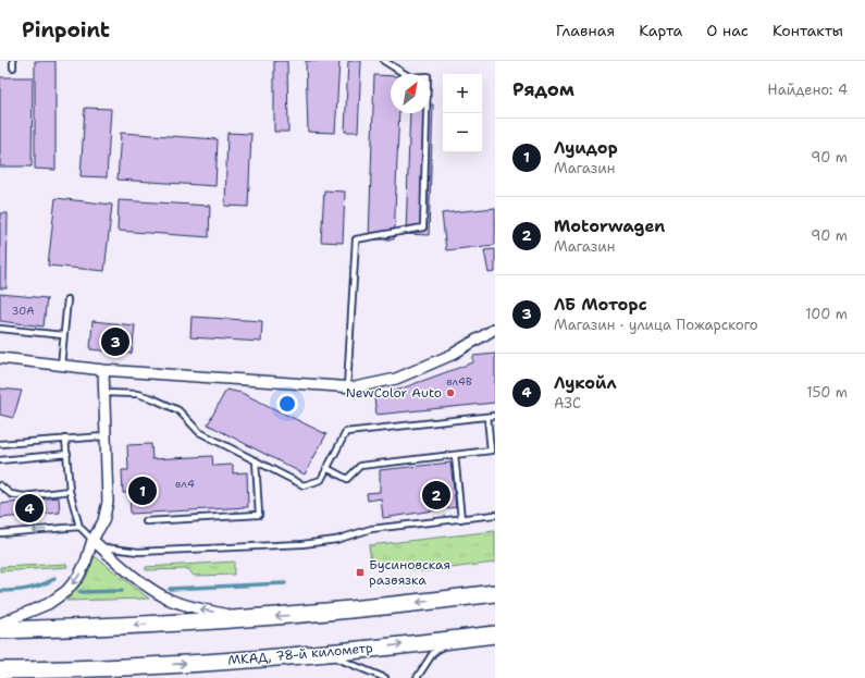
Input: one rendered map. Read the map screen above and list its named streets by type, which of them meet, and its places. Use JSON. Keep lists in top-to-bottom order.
{
  "streets": {
    "highway": ["МКАД, 78-й километр"]
  },
  "places": {
    "other": ["NewColor Auto"],
    "transit": ["Бусиновская развязка"]
  },
  "house_numbers": ["30А", "вл4В", "вл4"],
  "north": "top right",
  "page": {
    "header": "Pinpoint",
    "nav": [
      "Главная",
      "Карта",
      "О нас",
      "Контакты"
    ],
    "heading": ["Рядом", "Найдено: 4"],
    "map_buttons": ["+", "−"],
    "list": [
      {
        "mark": "1",
        "name": "Луидор",
        "note": "Магазин",
        "value": "90 m"
      },
      {
        "mark": "2",
        "name": "Motorwagen",
        "note": "Магазин",
        "value": "90 m"
      },
      {
        "mark": "3",
        "name": "ЛБ Моторс",
        "note": "Магазин · улица Пожарского",
        "value": "100 m"
      },
      {
        "mark": "4",
        "name": "Лукойл",
        "note": "АЗС",
        "value": "150 m"
      }
    ],
    "pins": [
      "3",
      "1",
      "2",
      "4"
    ]
  }
}
